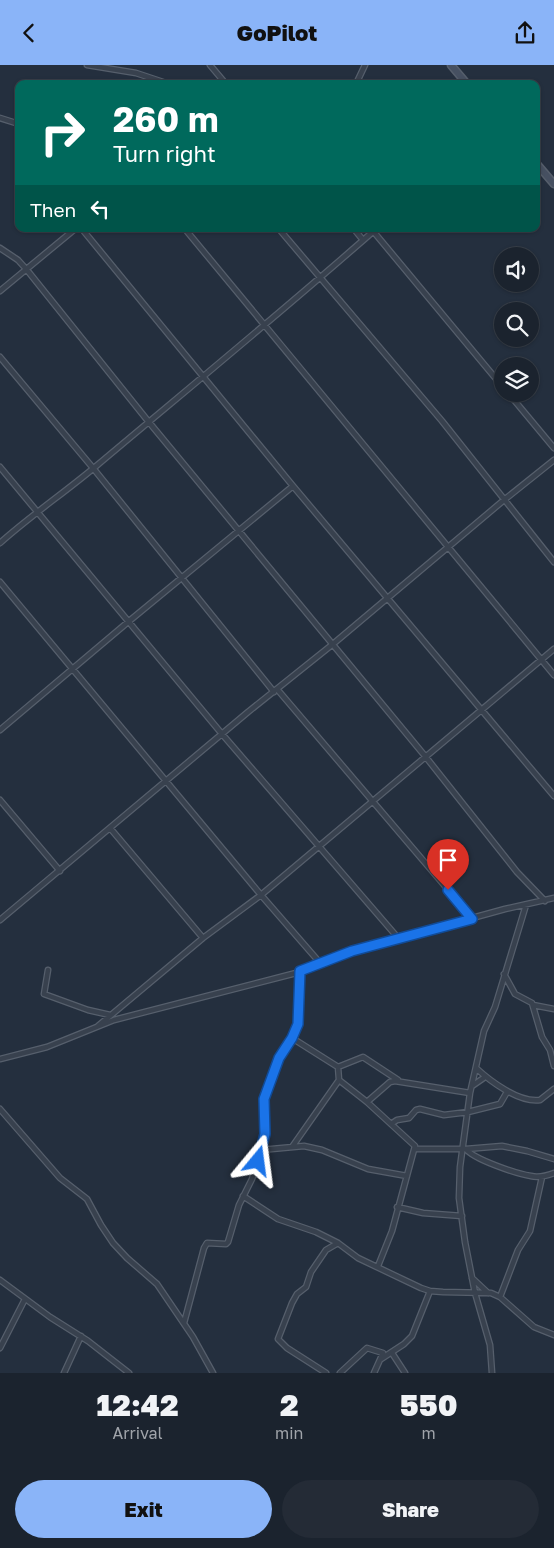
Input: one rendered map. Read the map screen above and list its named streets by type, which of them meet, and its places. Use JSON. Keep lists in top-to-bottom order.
{
  "page": {
    "header": "GoPilot",
    "turn": ["260 m", "Turn right"],
    "then": "Then",
    "eta": [
      "12:42",
      "Arrival",
      "2",
      "min",
      "550",
      "m"
    ],
    "buttons": ["Exit", "Share"]
  }
}
